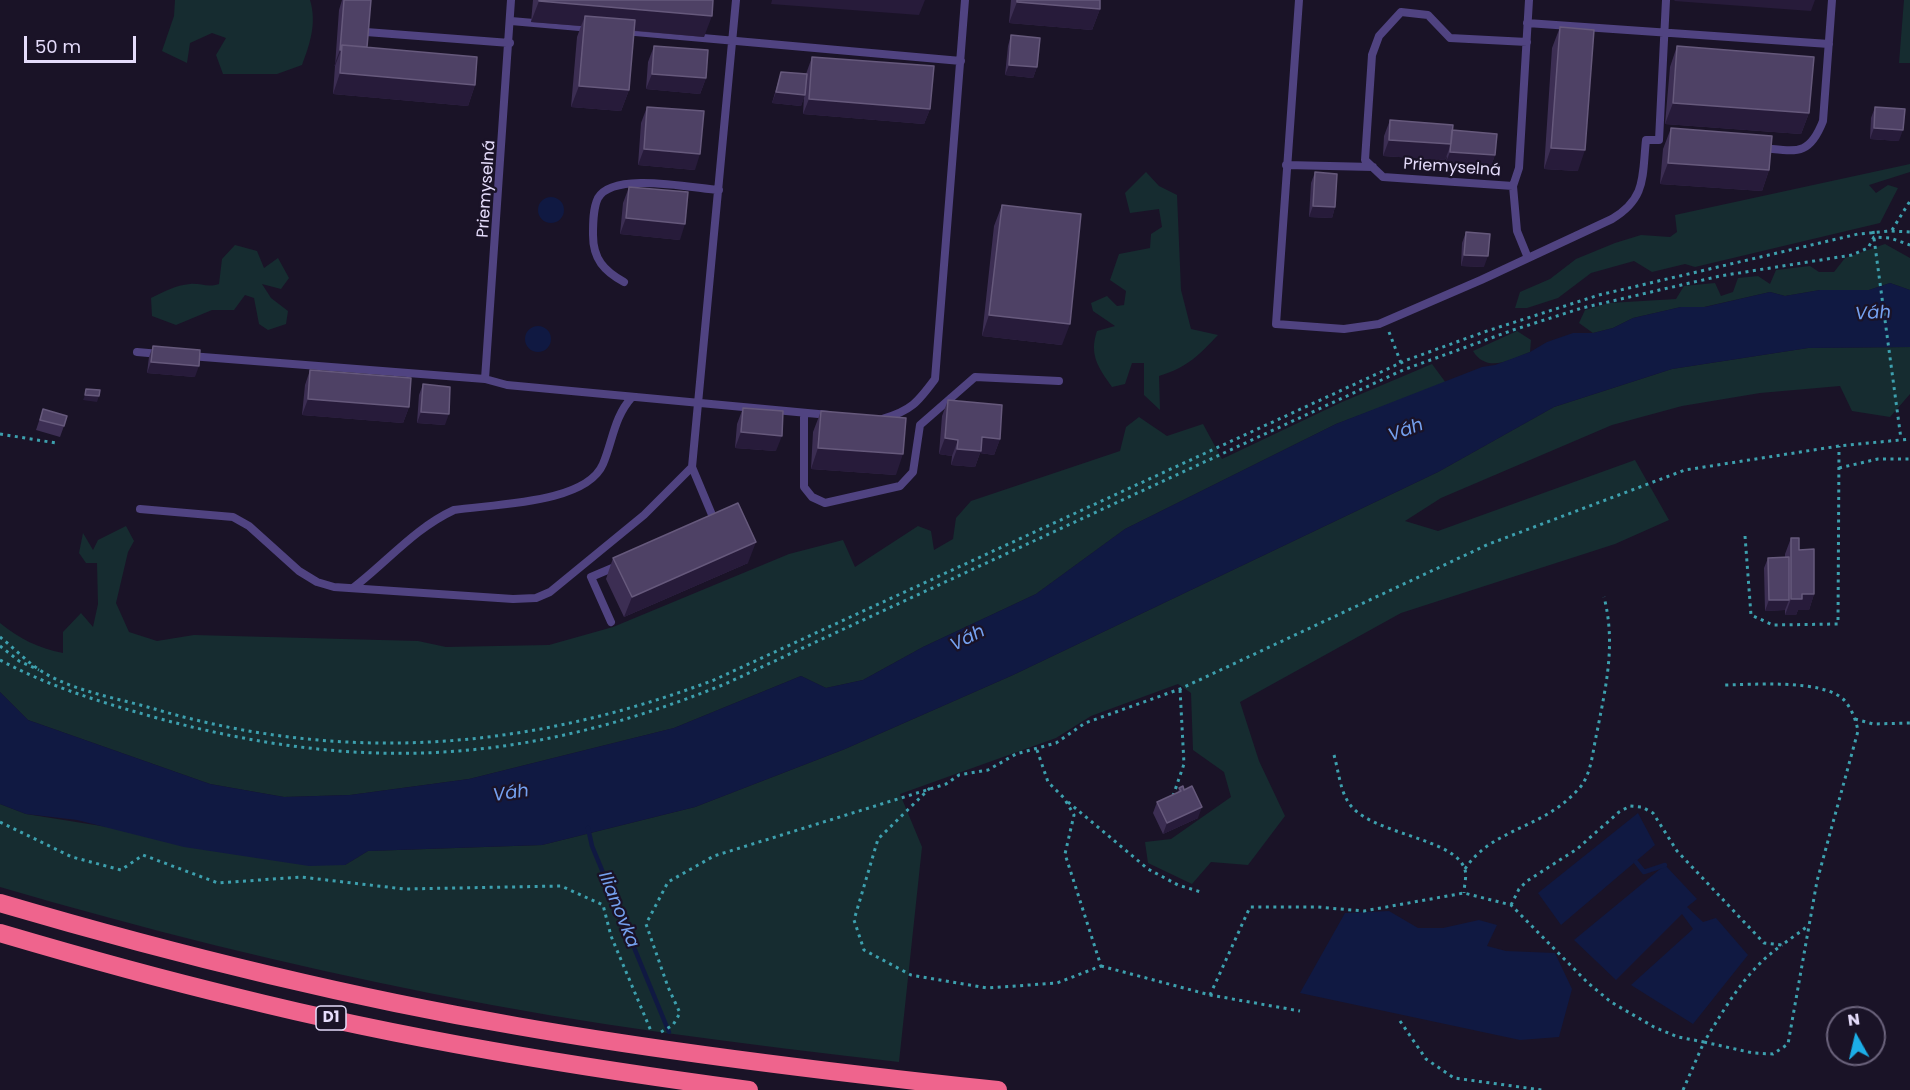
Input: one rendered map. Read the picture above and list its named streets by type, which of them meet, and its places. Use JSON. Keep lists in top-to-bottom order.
{
  "streets": {
    "highway": ["D1"],
    "lane": ["Priemyselná"]
  },
  "water": ["Váh", "Ilianovka"],
  "scale_bar": "50 m",
  "north": "top"
}
